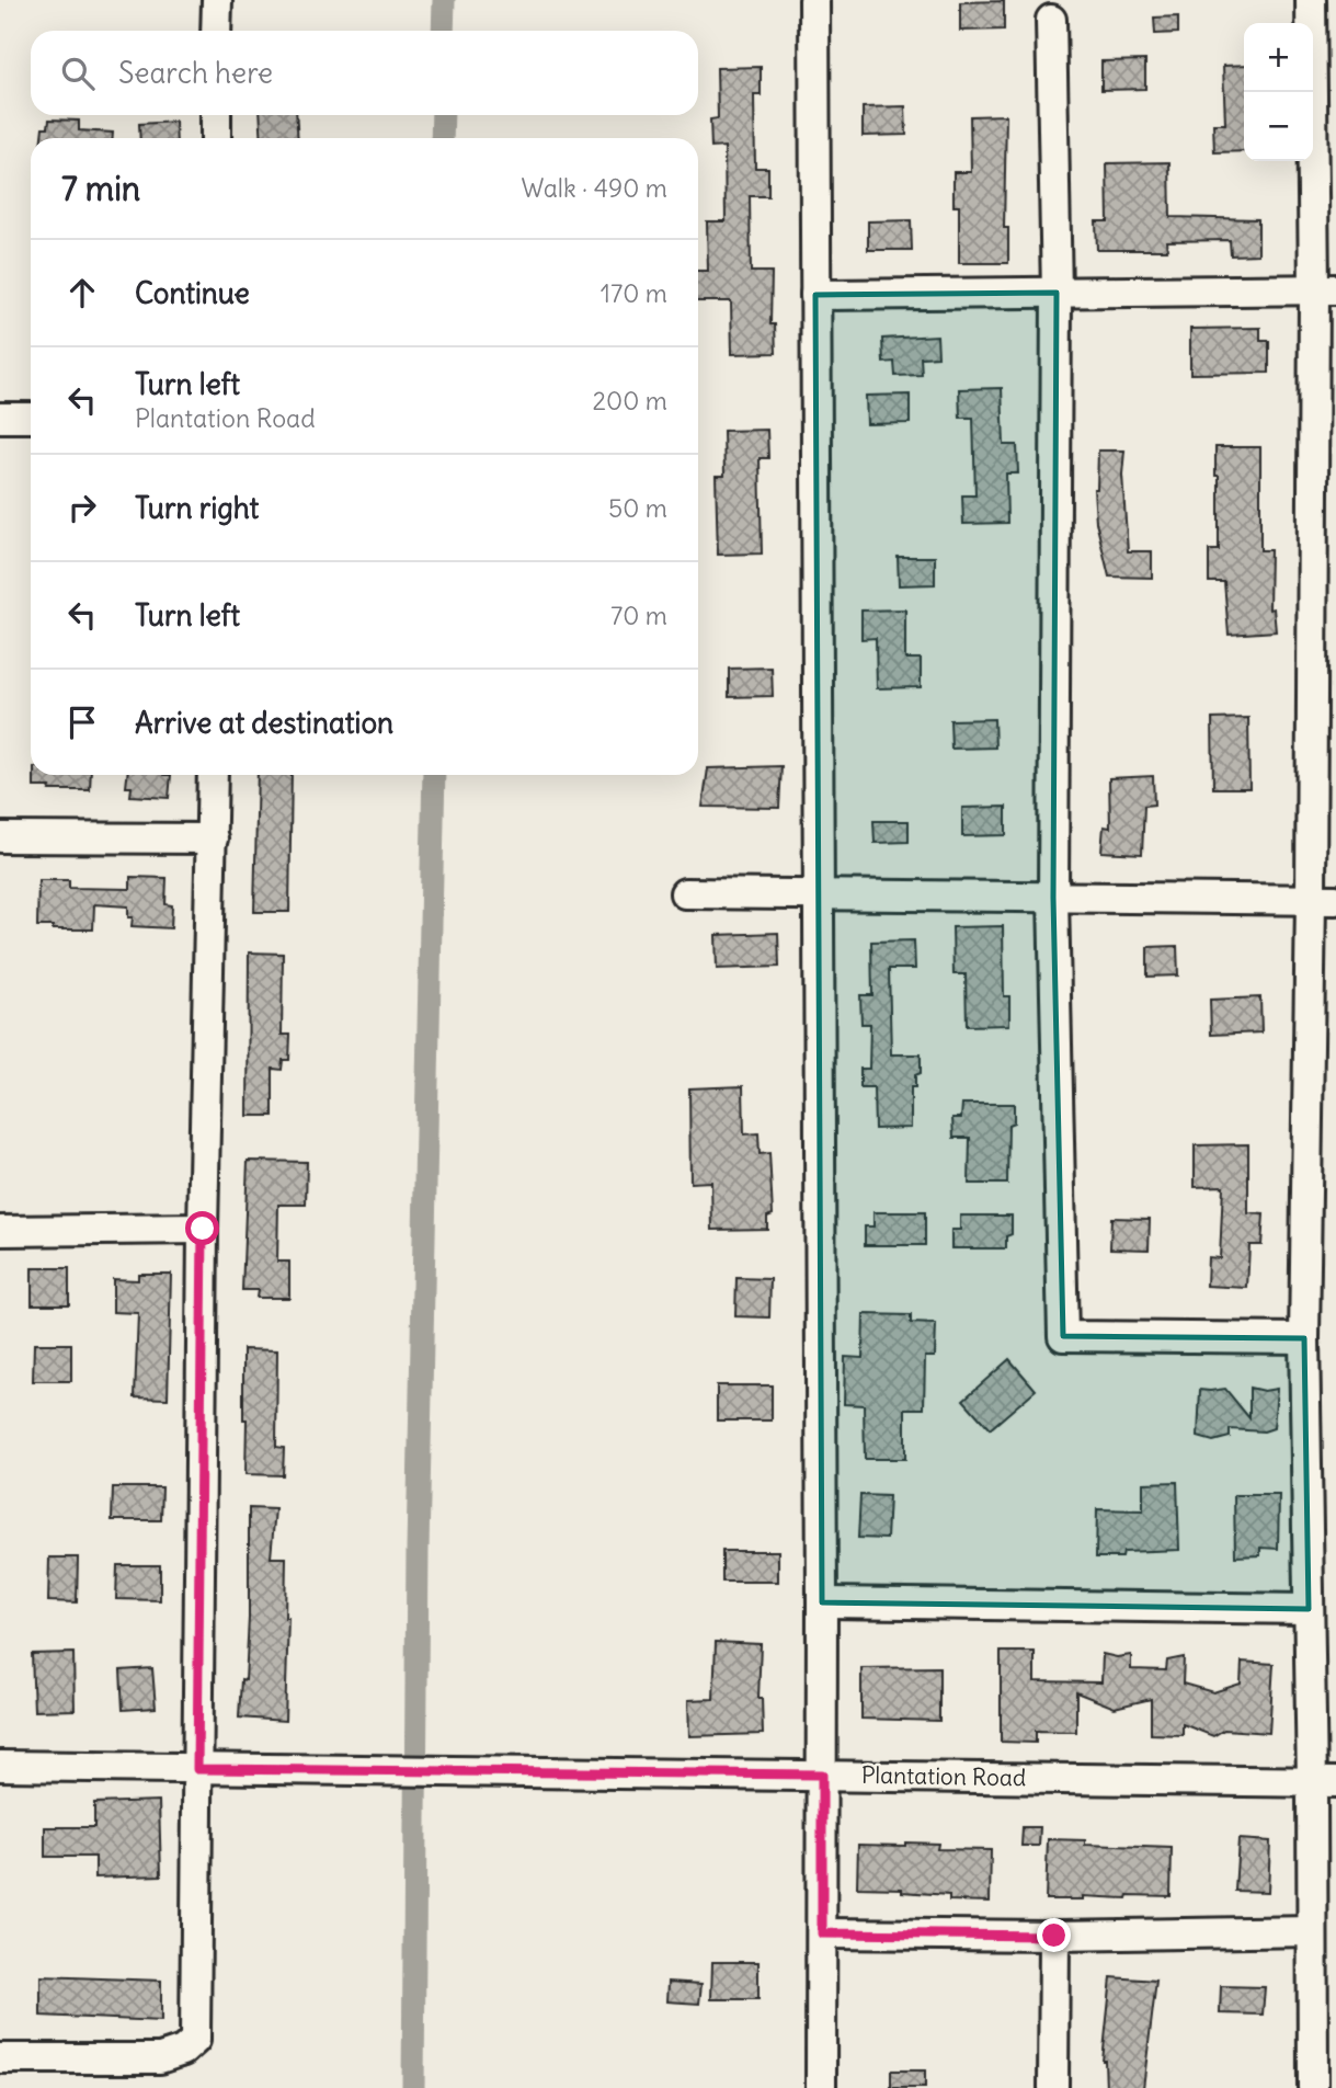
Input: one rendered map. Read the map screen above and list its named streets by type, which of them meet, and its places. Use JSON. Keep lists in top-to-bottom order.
{
  "streets": {
    "street": ["Plantation Road"]
  },
  "page": {
    "map_buttons": ["+", "−"],
    "search": "Search here",
    "heading": ["7 min", "Walk · 490 m"],
    "list": [
      ["Continue", "170 m"],
      ["Turn left", "Plantation Road", "200 m"],
      ["Turn right", "50 m"],
      ["Turn left", "70 m"],
      "Arrive at destination"
    ]
  }
}
